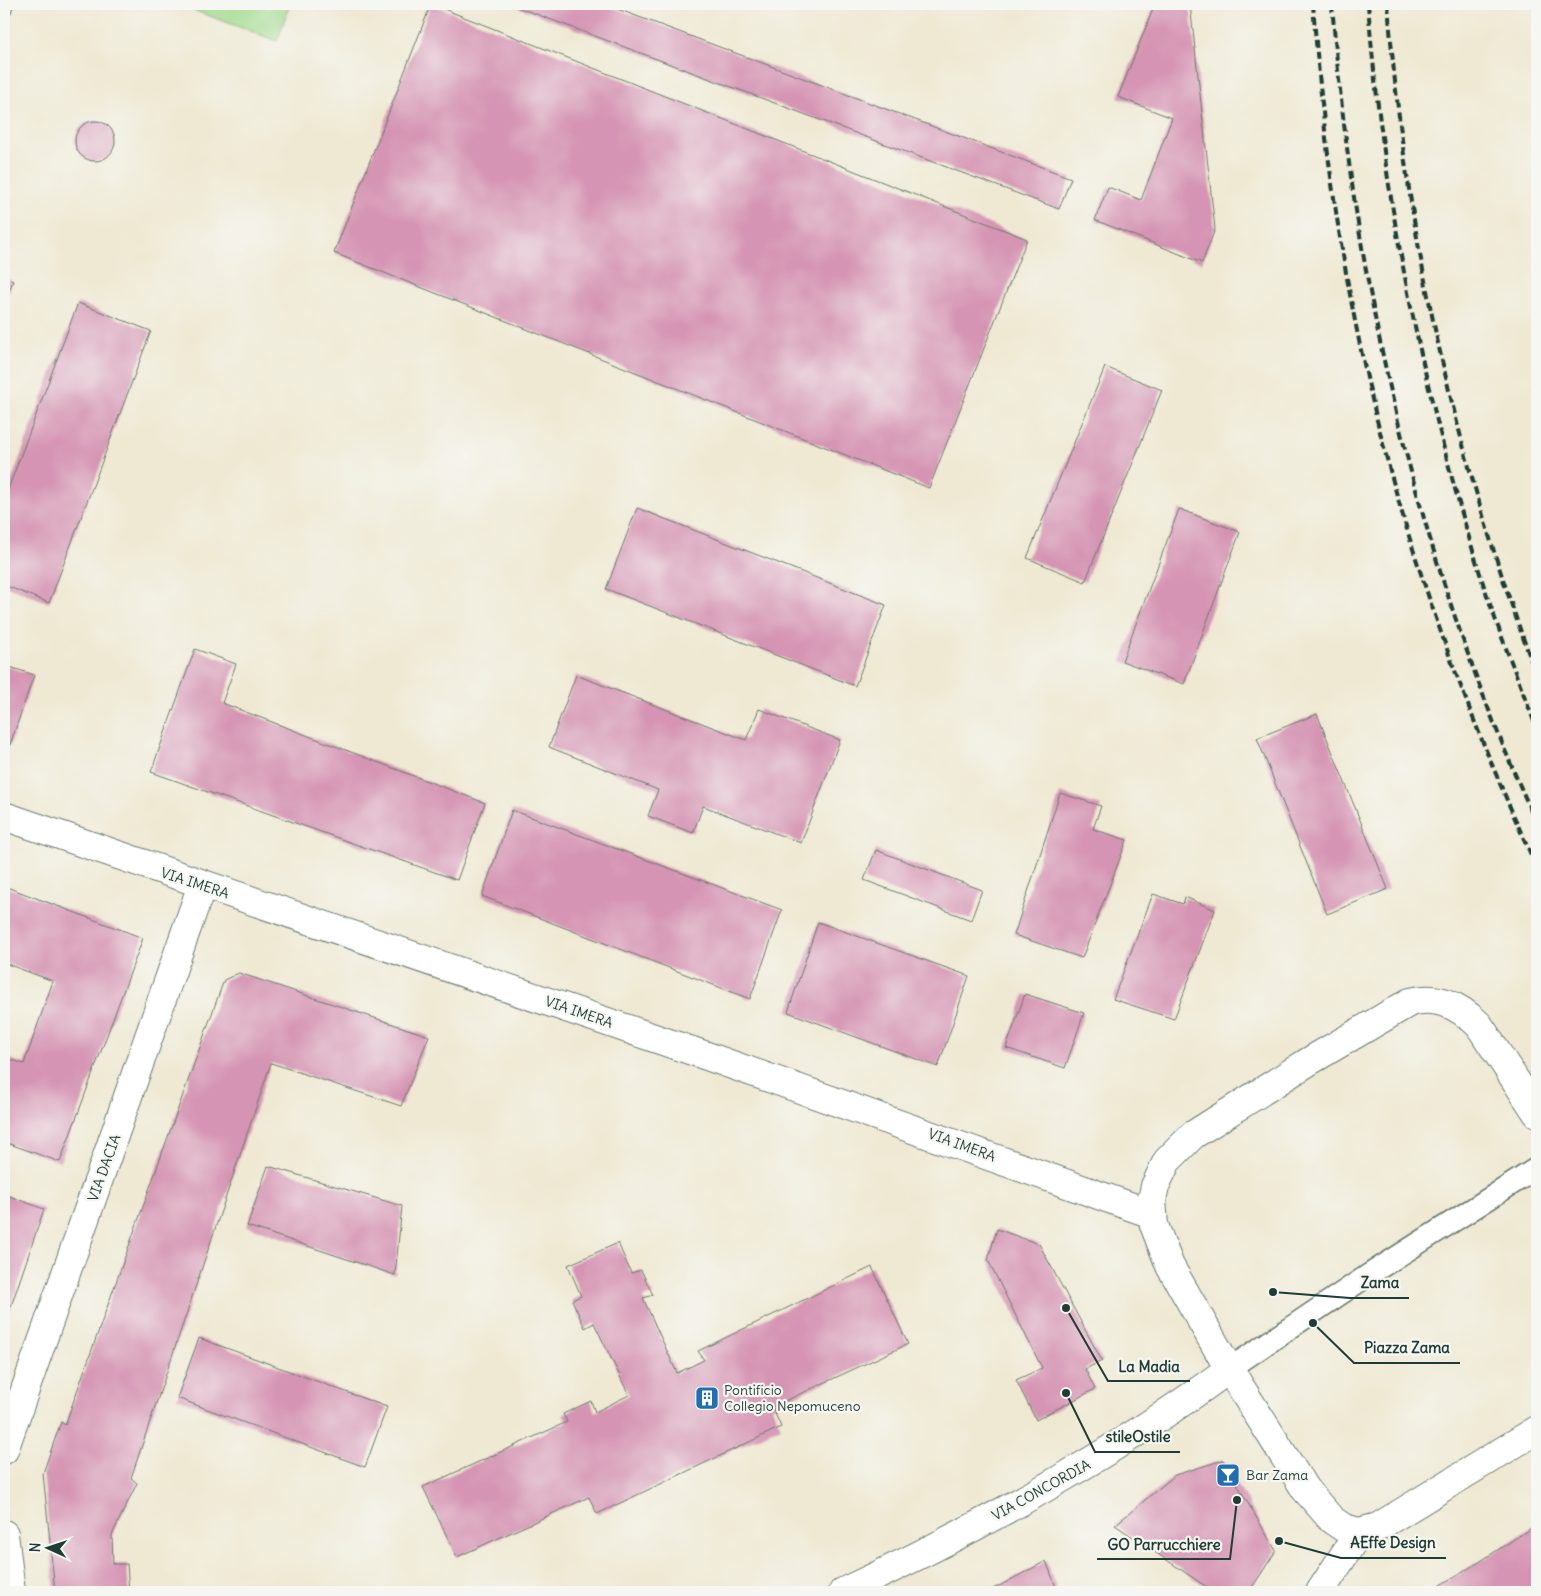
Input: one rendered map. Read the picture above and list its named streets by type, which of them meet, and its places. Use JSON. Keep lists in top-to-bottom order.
{
  "streets": {
    "street": ["VIA IMERA", "VIA DACIA", "VIA CONCORDIA"]
  },
  "crossings": [
    ["VIA IMERA", "VIA DACIA"]
  ],
  "places": {
    "other": [
      "Zama",
      "La Madia",
      "Piazza Zama",
      "stileOstile",
      "GO Parrucchiere",
      "AEffe Design"
    ],
    "building": ["Pontificio Collegio Nepomuceno"],
    "bar": ["Bar Zama"]
  },
  "north": "left"
}
